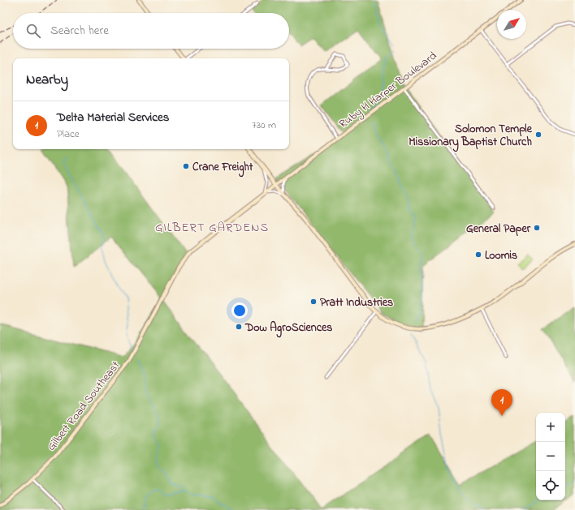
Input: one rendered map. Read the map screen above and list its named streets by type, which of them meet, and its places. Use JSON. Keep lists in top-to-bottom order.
{
  "streets": {
    "street": ["Ruby H Harper Boulevard", "Gilbert Road Southeast"]
  },
  "crossings": [
    ["Ruby H Harper Boulevard", "Gilbert Road Southeast"]
  ],
  "districts": ["GILBERT GARDENS"],
  "places": [
    "Solomon Temple Missionary Baptist Church",
    "Crane Freight",
    "General Paper",
    "Loomis",
    "Pratt Industries",
    "Dow AgroSciences"
  ],
  "north": "top right",
  "page": {
    "search": "Search here",
    "heading": "Nearby",
    "list": [
      {
        "mark": "1",
        "name": "Delta Material Services",
        "note": "Place",
        "value": "730 m"
      }
    ],
    "pins": "1",
    "map_buttons": ["+", "−"]
  }
}
